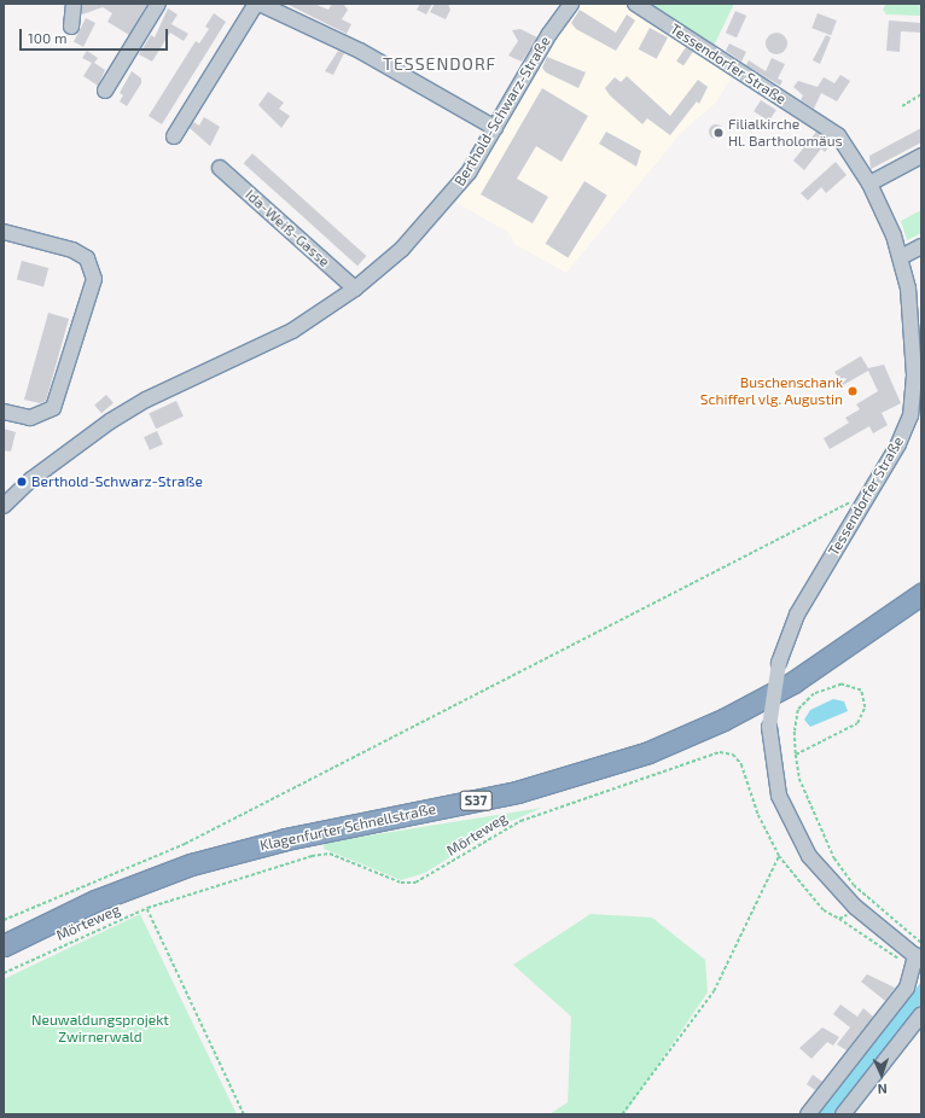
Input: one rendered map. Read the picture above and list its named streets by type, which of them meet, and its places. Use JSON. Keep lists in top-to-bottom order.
{
  "streets": {
    "highway": ["S37", "Klagenfurter Schnellstraße"],
    "street": ["Tessendorfer Straße", "Berthold-Schwarz-Straße", "Ida-Weiß-Gasse"],
    "path": ["Mörteweg"]
  },
  "crossings": [
    ["Tessendorfer Straße", "Mörteweg"],
    ["Berthold-Schwarz-Straße", "Ida-Weiß-Gasse"]
  ],
  "districts": ["TESSENDORF"],
  "parks": ["Neuwaldungsprojekt Zwirnerwald"],
  "places": ["Filialkirche Hl. Bartholomäus", "Buschenschank Schifferl vlg. Augustin", "Berthold-Schwarz-Straße"],
  "scale_bar": "100 m",
  "north": "bottom"
}
